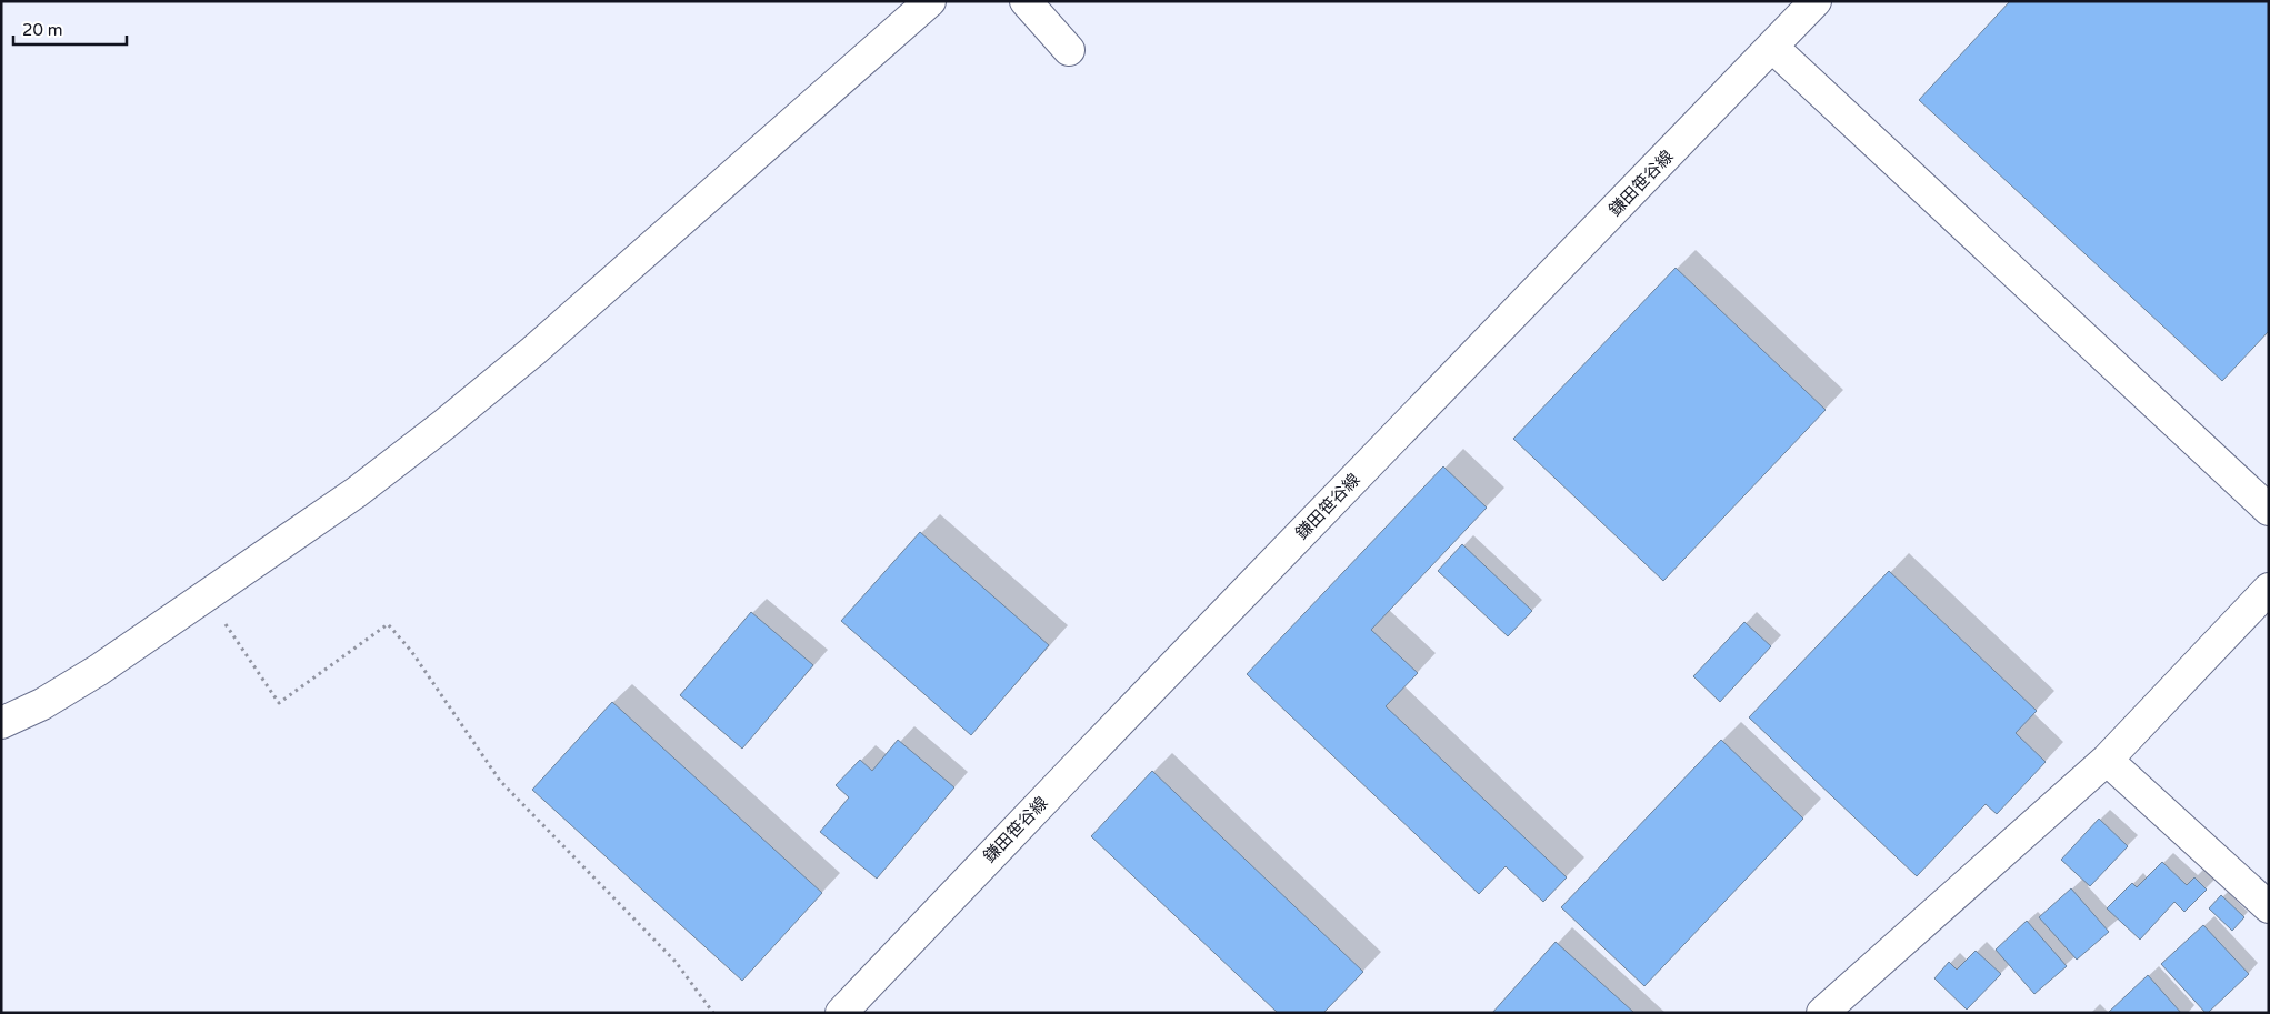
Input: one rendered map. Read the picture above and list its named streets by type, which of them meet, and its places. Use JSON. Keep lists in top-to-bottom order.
{
  "streets": {
    "street": ["鎌田笹谷線"]
  },
  "scale_bar": "20 m"
}
